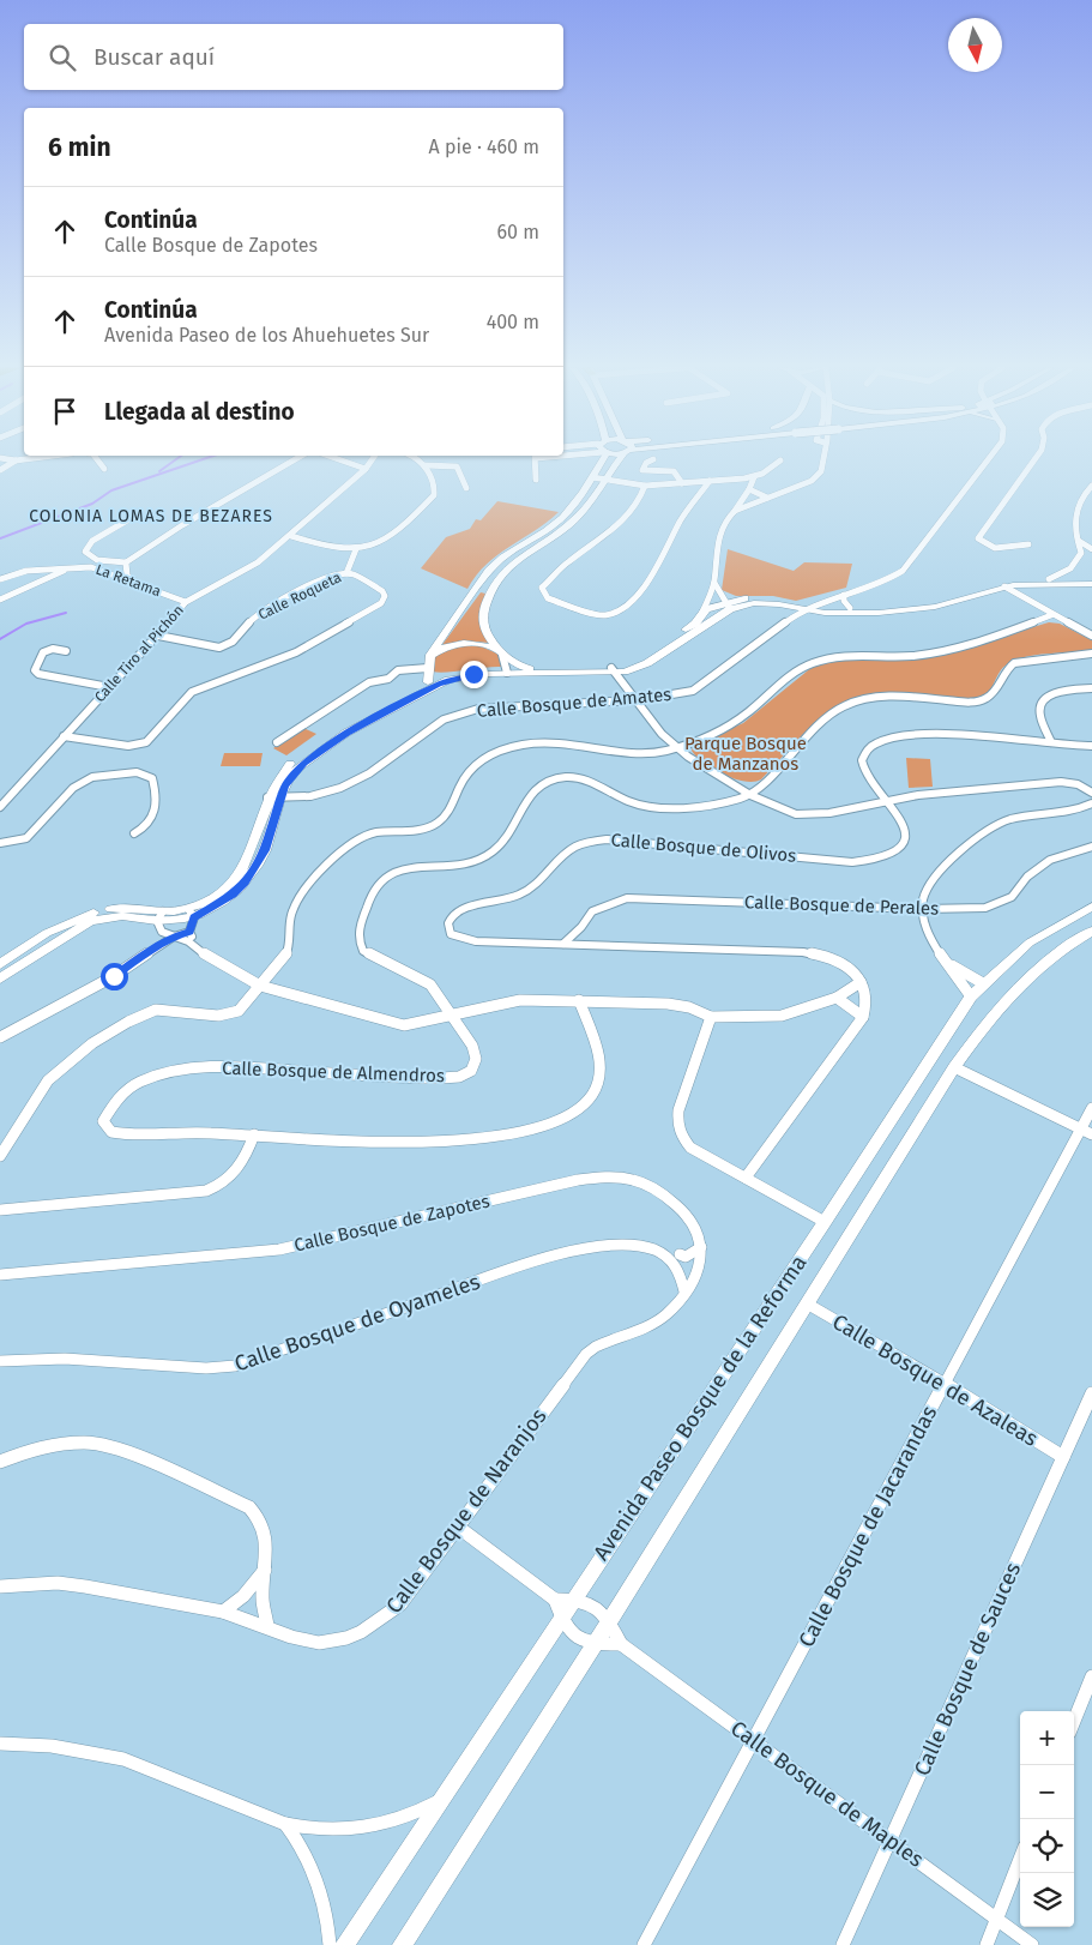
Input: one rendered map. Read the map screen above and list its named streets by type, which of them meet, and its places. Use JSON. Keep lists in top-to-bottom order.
{
  "streets": {
    "street": [
      "La Retama",
      "Calle Roqueta",
      "Calle Tiro al Pichón",
      "Calle Bosque de Amates",
      "Calle Bosque de Olivos",
      "Calle Bosque de Perales",
      "Calle Bosque de Almendros",
      "Calle Bosque de Zapotes",
      "Calle Bosque de Oyameles",
      "Calle Bosque de Azaleas",
      "Avenida Paseo Bosque de la Reforma",
      "Calle Bosque de Naranjos",
      "Calle Bosque de Jacarandas",
      "Calle Bosque de Sauces",
      "Calle Bosque de Maples"
    ]
  },
  "crossings": [
    ["La Retama", "Calle Tiro al Pichón"],
    ["Calle Roqueta", "Calle Tiro al Pichón"],
    ["Calle Bosque de Olivos", "Calle Bosque de Perales"],
    ["Calle Bosque de Oyameles", "Calle Bosque de Naranjos"],
    ["Calle Bosque de Azaleas", "Avenida Paseo Bosque de la Reforma"],
    ["Calle Bosque de Azaleas", "Calle Bosque de Jacarandas"],
    ["Calle Bosque de Azaleas", "Calle Bosque de Sauces"],
    ["Calle Bosque de Jacarandas", "Calle Bosque de Maples"],
    ["Calle Bosque de Sauces", "Calle Bosque de Maples"]
  ],
  "districts": ["COLONIA LOMAS DE BEZARES"],
  "parks": ["Parque Bosque de Manzanos"],
  "north": "bottom",
  "page": {
    "search": "Buscar aquí",
    "heading": ["6 min", "A pie · 460 m"],
    "list": [
      ["Continúa", "Calle Bosque de Zapotes", "60 m"],
      ["Continúa", "Avenida Paseo de los Ahuehuetes Sur", "400 m"],
      "Llegada al destino"
    ],
    "map_buttons": ["+", "−"]
  }
}
